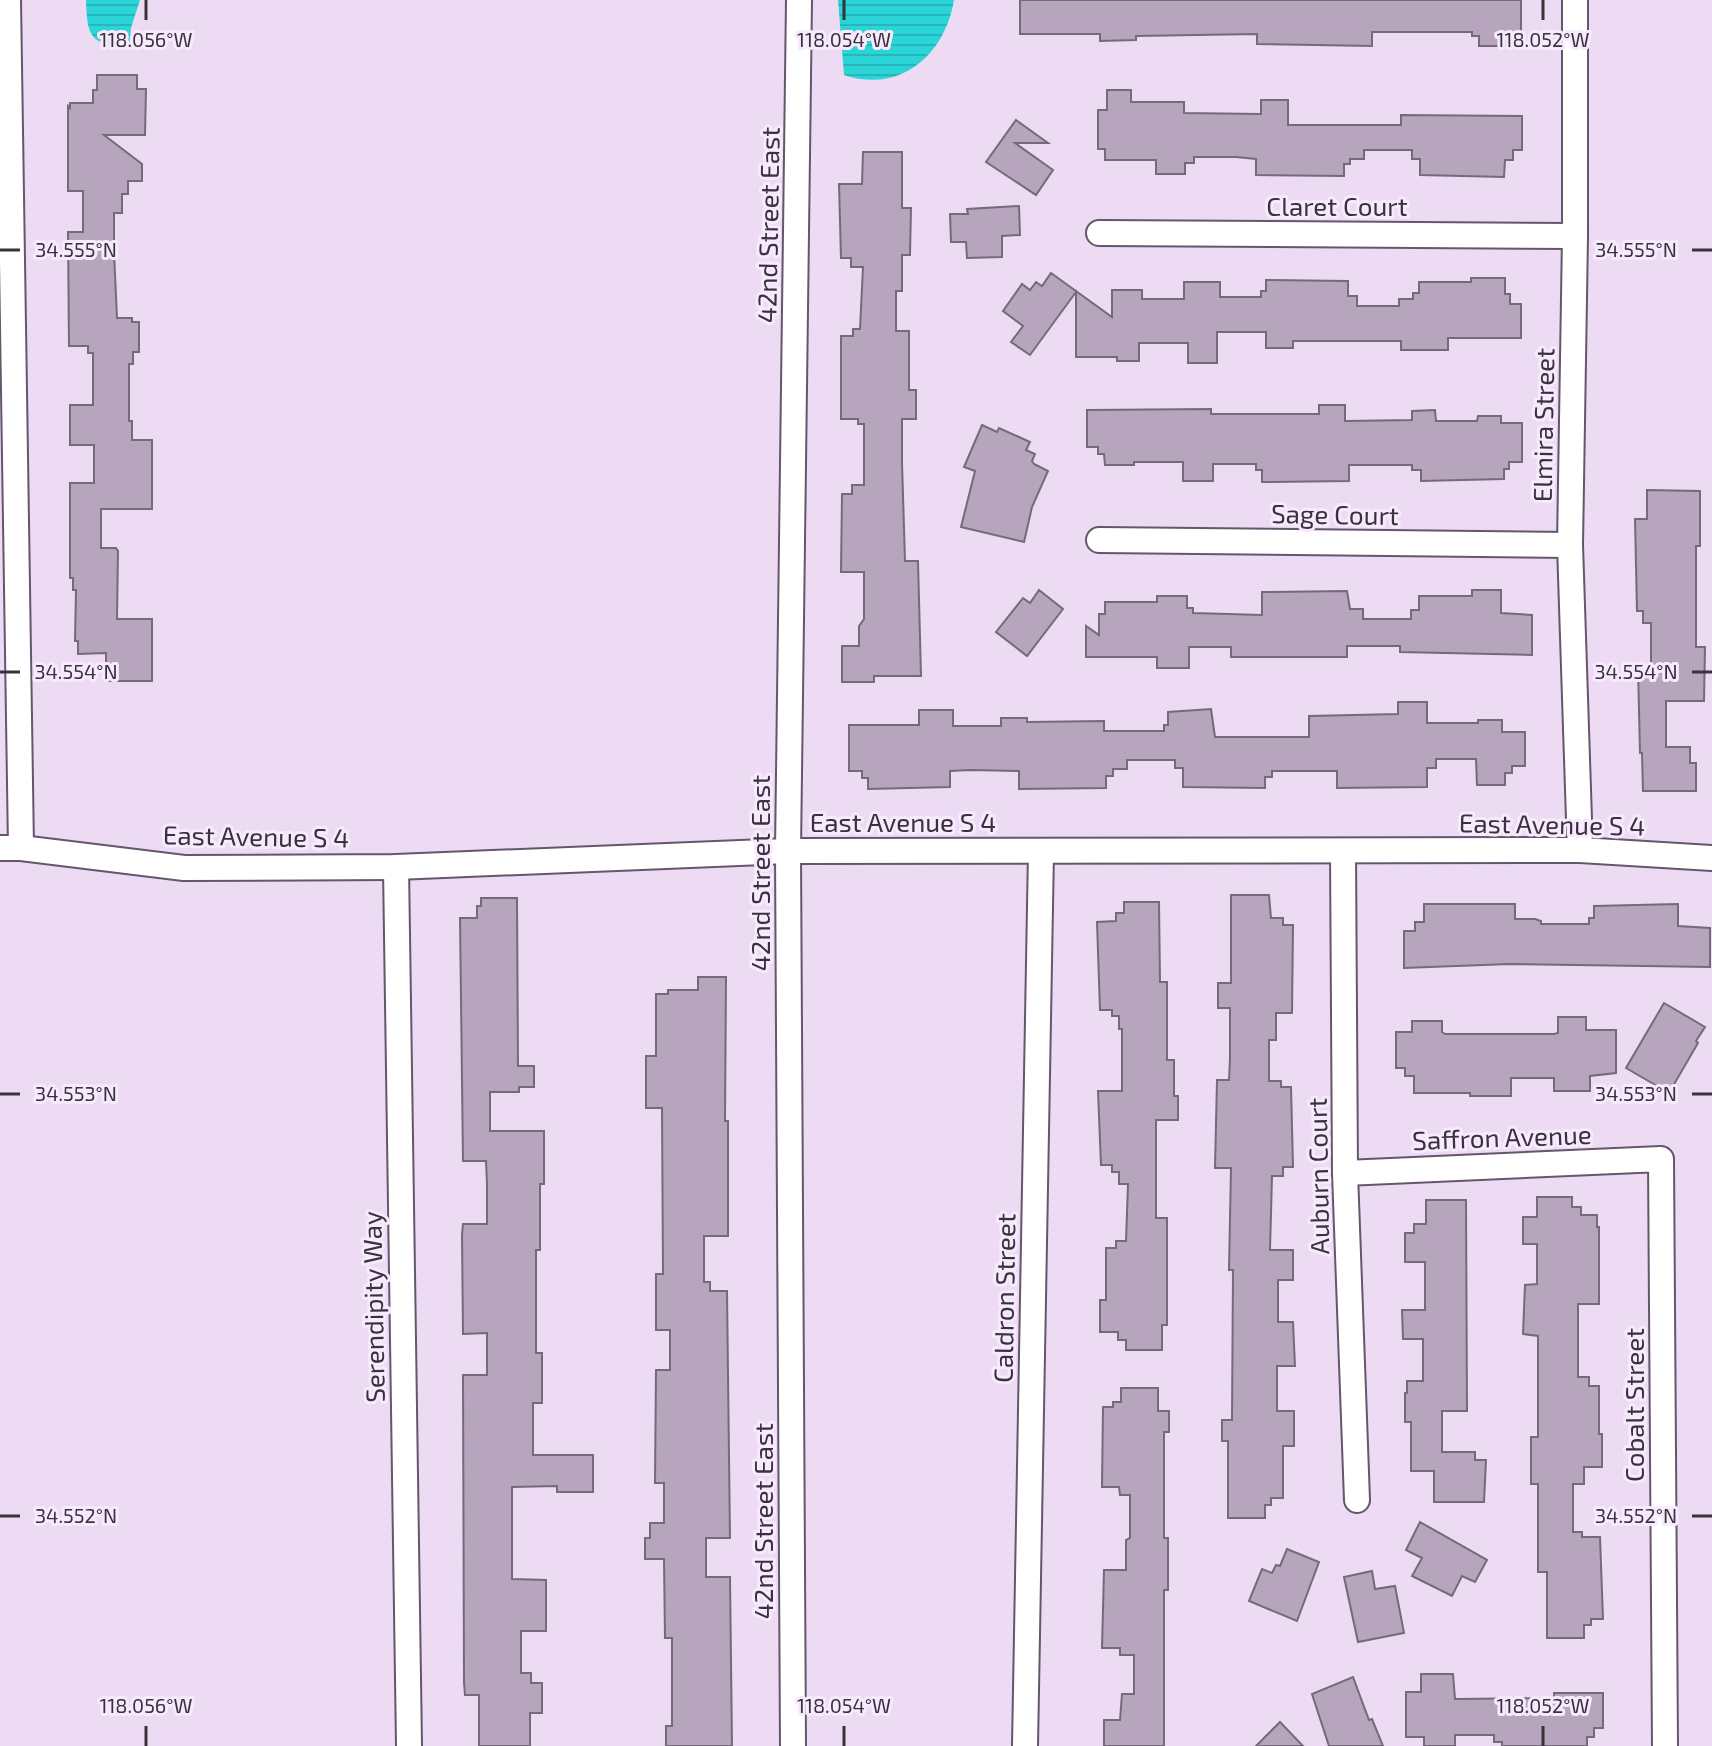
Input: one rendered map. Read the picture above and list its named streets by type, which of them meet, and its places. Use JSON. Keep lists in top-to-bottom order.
{
  "streets": {
    "street": [
      "Claret Court",
      "42nd Street East",
      "Elmira Street",
      "Sage Court",
      "East Avenue S 4",
      "Saffron Avenue",
      "Auburn Court",
      "Caldron Street",
      "Serendipity Way",
      "Cobalt Street"
    ]
  },
  "crossings": [
    ["Claret Court", "Elmira Street"],
    ["42nd Street East", "East Avenue S 4"],
    ["Elmira Street", "Sage Court"],
    ["Elmira Street", "East Avenue S 4"],
    ["East Avenue S 4", "Auburn Court"],
    ["East Avenue S 4", "Caldron Street"],
    ["East Avenue S 4", "Serendipity Way"],
    ["Saffron Avenue", "Auburn Court"],
    ["Saffron Avenue", "Cobalt Street"]
  ],
  "coordinates": [
    "118.056°W",
    "118.054°W",
    "118.052°W",
    "34.555°N",
    "34.554°N",
    "34.553°N",
    "34.552°N"
  ]
}
